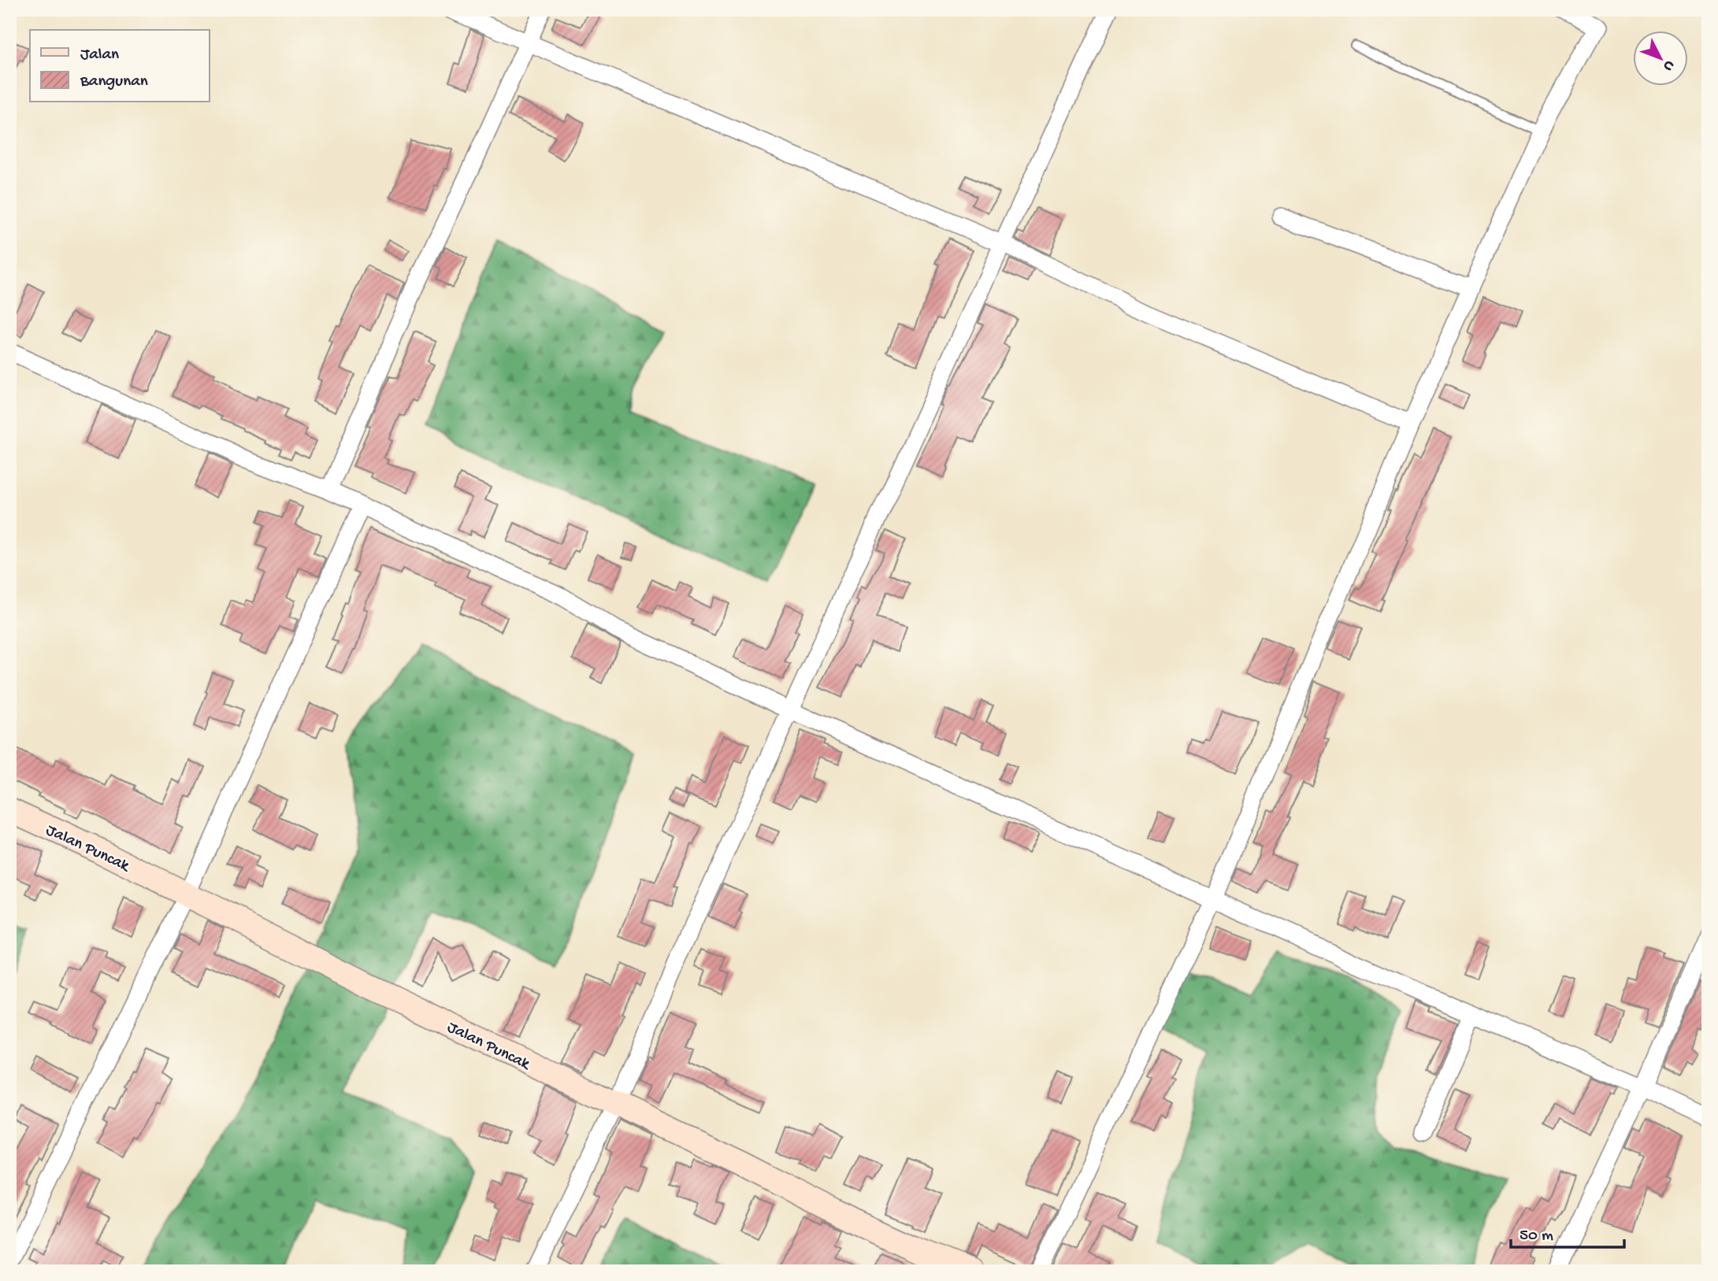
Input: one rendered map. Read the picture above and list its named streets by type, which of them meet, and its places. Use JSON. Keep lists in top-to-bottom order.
{
  "streets": {
    "street": ["Jalan Puncak"]
  },
  "legend": ["Jalan", "Bangunan"],
  "scale_bar": "50 m",
  "north": "bottom right"
}
